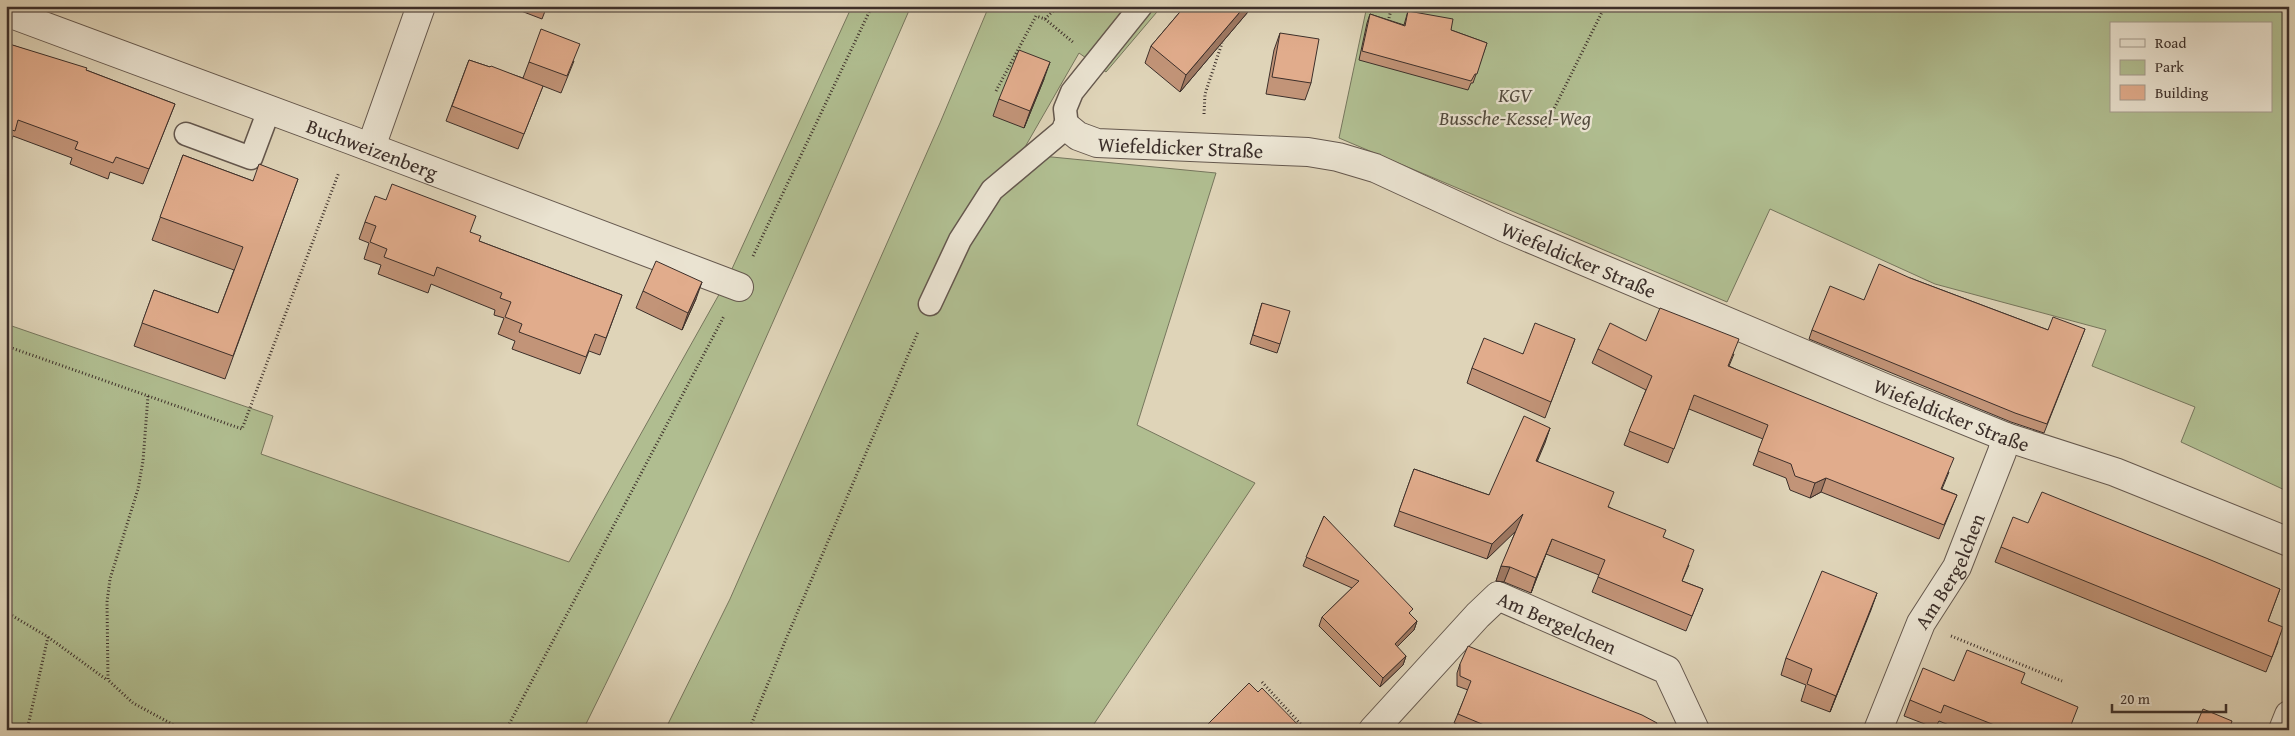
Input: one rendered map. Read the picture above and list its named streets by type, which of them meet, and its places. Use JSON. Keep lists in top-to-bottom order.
{
  "streets": {
    "street": ["Wiefeldicker Straße", "Buchweizenberg", "Am Bergelchen"]
  },
  "crossings": [
    ["Wiefeldicker Straße", "Am Bergelchen"]
  ],
  "parks": ["KGV Bussche-Kessel-Weg"],
  "legend": ["Road", "Park", "Building"],
  "scale_bar": "20 m"
}
